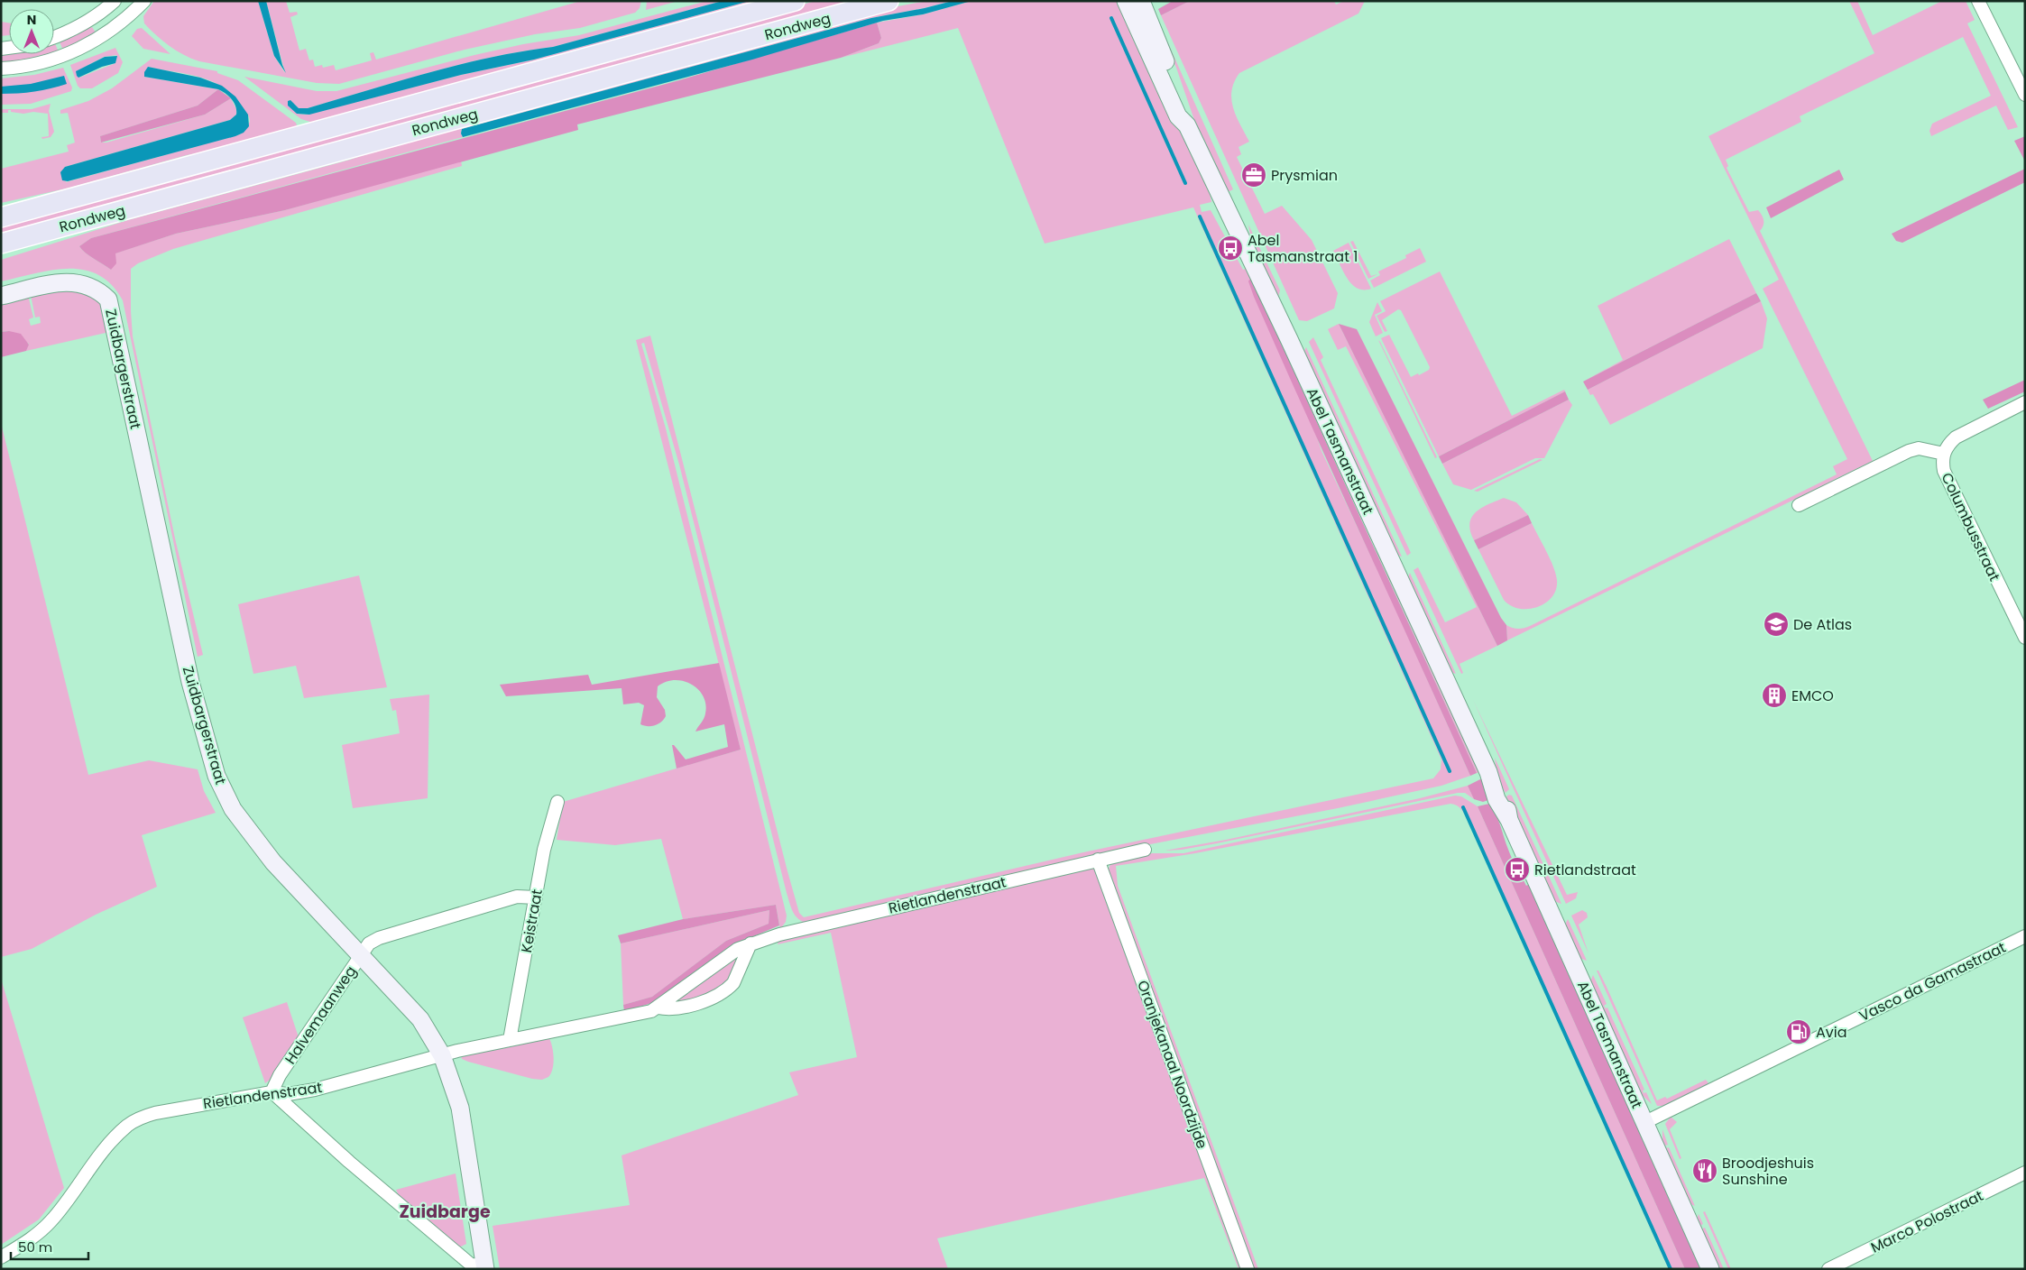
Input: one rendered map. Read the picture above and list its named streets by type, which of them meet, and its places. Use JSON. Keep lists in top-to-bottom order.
{
  "streets": {
    "main road": ["Rondweg"],
    "street": [
      "Zuidbargerstraat",
      "Abel Tasmanstraat",
      "Columbusstraat",
      "Rietlandenstraat",
      "Keistraat",
      "Vasco da Gamastraat",
      "Halvemaanweg",
      "Oranjekanaal Noordzijde",
      "Marco Polostraat"
    ]
  },
  "crossings": [
    ["Zuidbargerstraat", "Rietlandenstraat"],
    ["Zuidbargerstraat", "Halvemaanweg"],
    ["Abel Tasmanstraat", "Vasco da Gamastraat"],
    ["Rietlandenstraat", "Keistraat"],
    ["Rietlandenstraat", "Halvemaanweg"],
    ["Rietlandenstraat", "Oranjekanaal Noordzijde"],
    ["Keistraat", "Halvemaanweg"]
  ],
  "districts": ["Zuidbarge"],
  "places": {
    "office": ["Prysmian"],
    "bus stop": ["Abel Tasmanstraat 1", "Rietlandstraat"],
    "school or university": ["De Atlas"],
    "building": ["EMCO"],
    "fuel station": ["Avia"],
    "restaurant": ["Broodjeshuis Sunshine"]
  },
  "scale_bar": "50 m",
  "north": "top"
}
